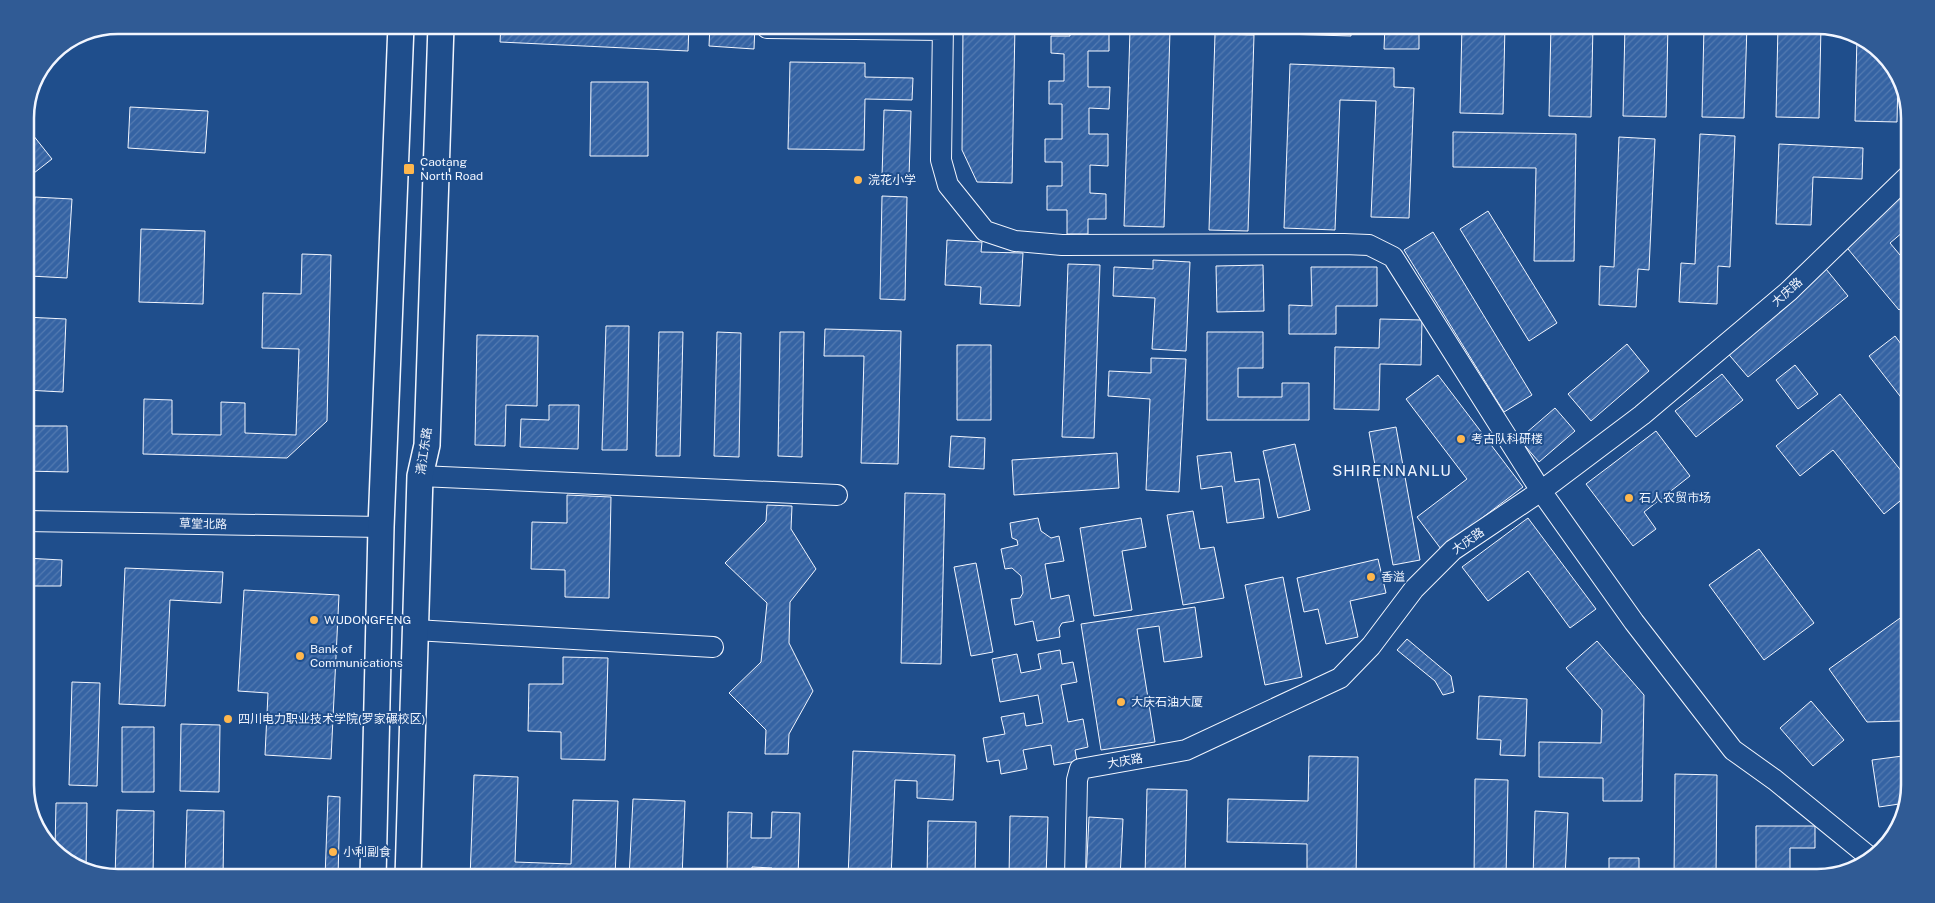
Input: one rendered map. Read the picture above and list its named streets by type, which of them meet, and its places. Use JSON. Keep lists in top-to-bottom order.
{
  "streets": {
    "main road": ["清江东路"],
    "street": ["大庆路", "草堂北路"]
  },
  "districts": ["SHIRENNANLU"],
  "places": {
    "transit": ["Caotang North Road"],
    "other": [
      "浣花小学",
      "考古队科研楼",
      "石人农贸市场",
      "香溢",
      "WUDONGFENG",
      "Bank of Communications",
      "大庆石油大厦",
      "四川电力职业技术学院(罗家碾校区)",
      "小利副食"
    ]
  }
}
